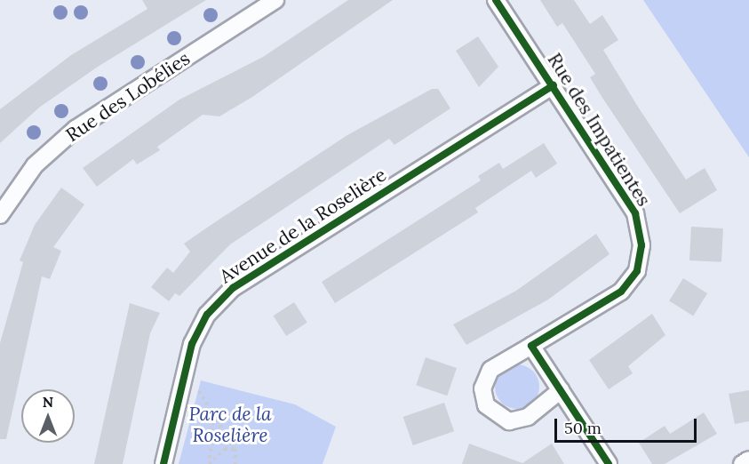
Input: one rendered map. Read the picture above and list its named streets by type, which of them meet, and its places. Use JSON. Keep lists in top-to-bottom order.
{
  "streets": {
    "street": ["Rue des Lobélies", "Rue des Impatientes", "Avenue de la Roselière"]
  },
  "crossings": [
    ["Rue des Impatientes", "Avenue de la Roselière"]
  ],
  "parks": ["Parc de la Roselière"],
  "scale_bar": "50 m",
  "north": "top"
}
